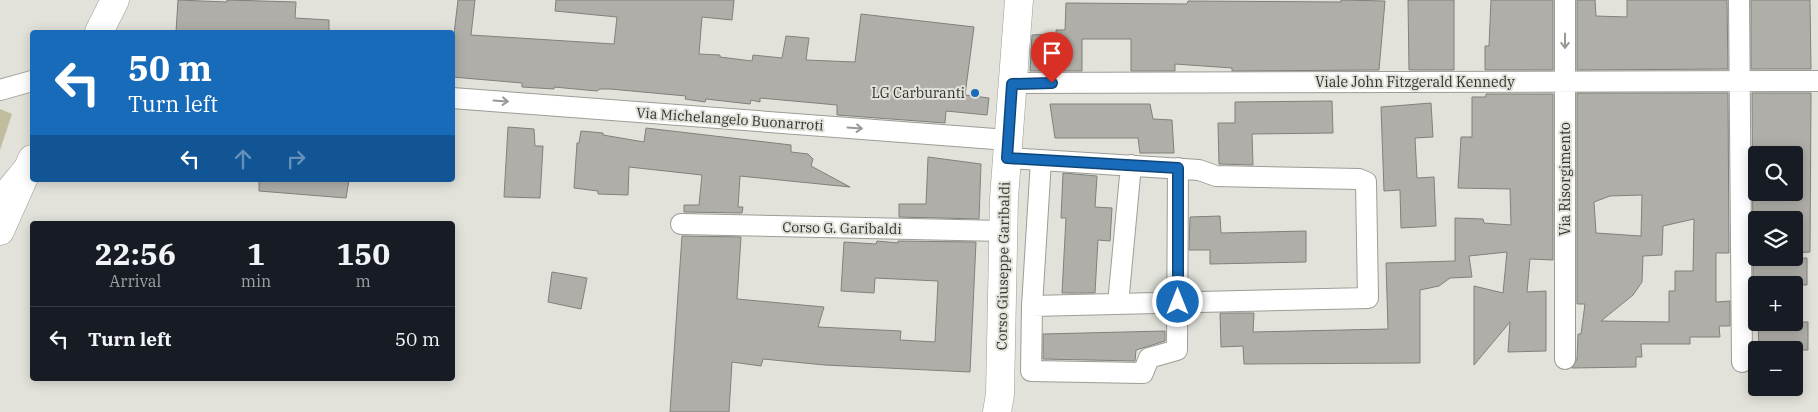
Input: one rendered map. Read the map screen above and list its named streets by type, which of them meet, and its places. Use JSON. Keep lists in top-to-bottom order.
{
  "streets": {
    "main road": ["Corso Giuseppe Garibaldi"],
    "street": [
      "Viale John Fitzgerald Kennedy",
      "Via Michelangelo Buonarroti",
      "Via Risorgimento",
      "Corso G. Garibaldi"
    ]
  },
  "crossings": [
    ["Viale John Fitzgerald Kennedy", "Via Risorgimento"],
    ["Viale John Fitzgerald Kennedy", "Corso Giuseppe Garibaldi"],
    ["Via Michelangelo Buonarroti", "Corso Giuseppe Garibaldi"],
    ["Corso G. Garibaldi", "Corso Giuseppe Garibaldi"]
  ],
  "one_way": ["Via Michelangelo Buonarroti"],
  "places": ["LG Carburanti"],
  "page": {
    "turn": ["50 m", "Turn left"],
    "map_buttons": ["+", "−"],
    "eta": [
      "22:56",
      "Arrival",
      "1",
      "min",
      "150",
      "m"
    ],
    "list": [
      {
        "name": "Turn left",
        "value": "50 m"
      }
    ]
  }
}
